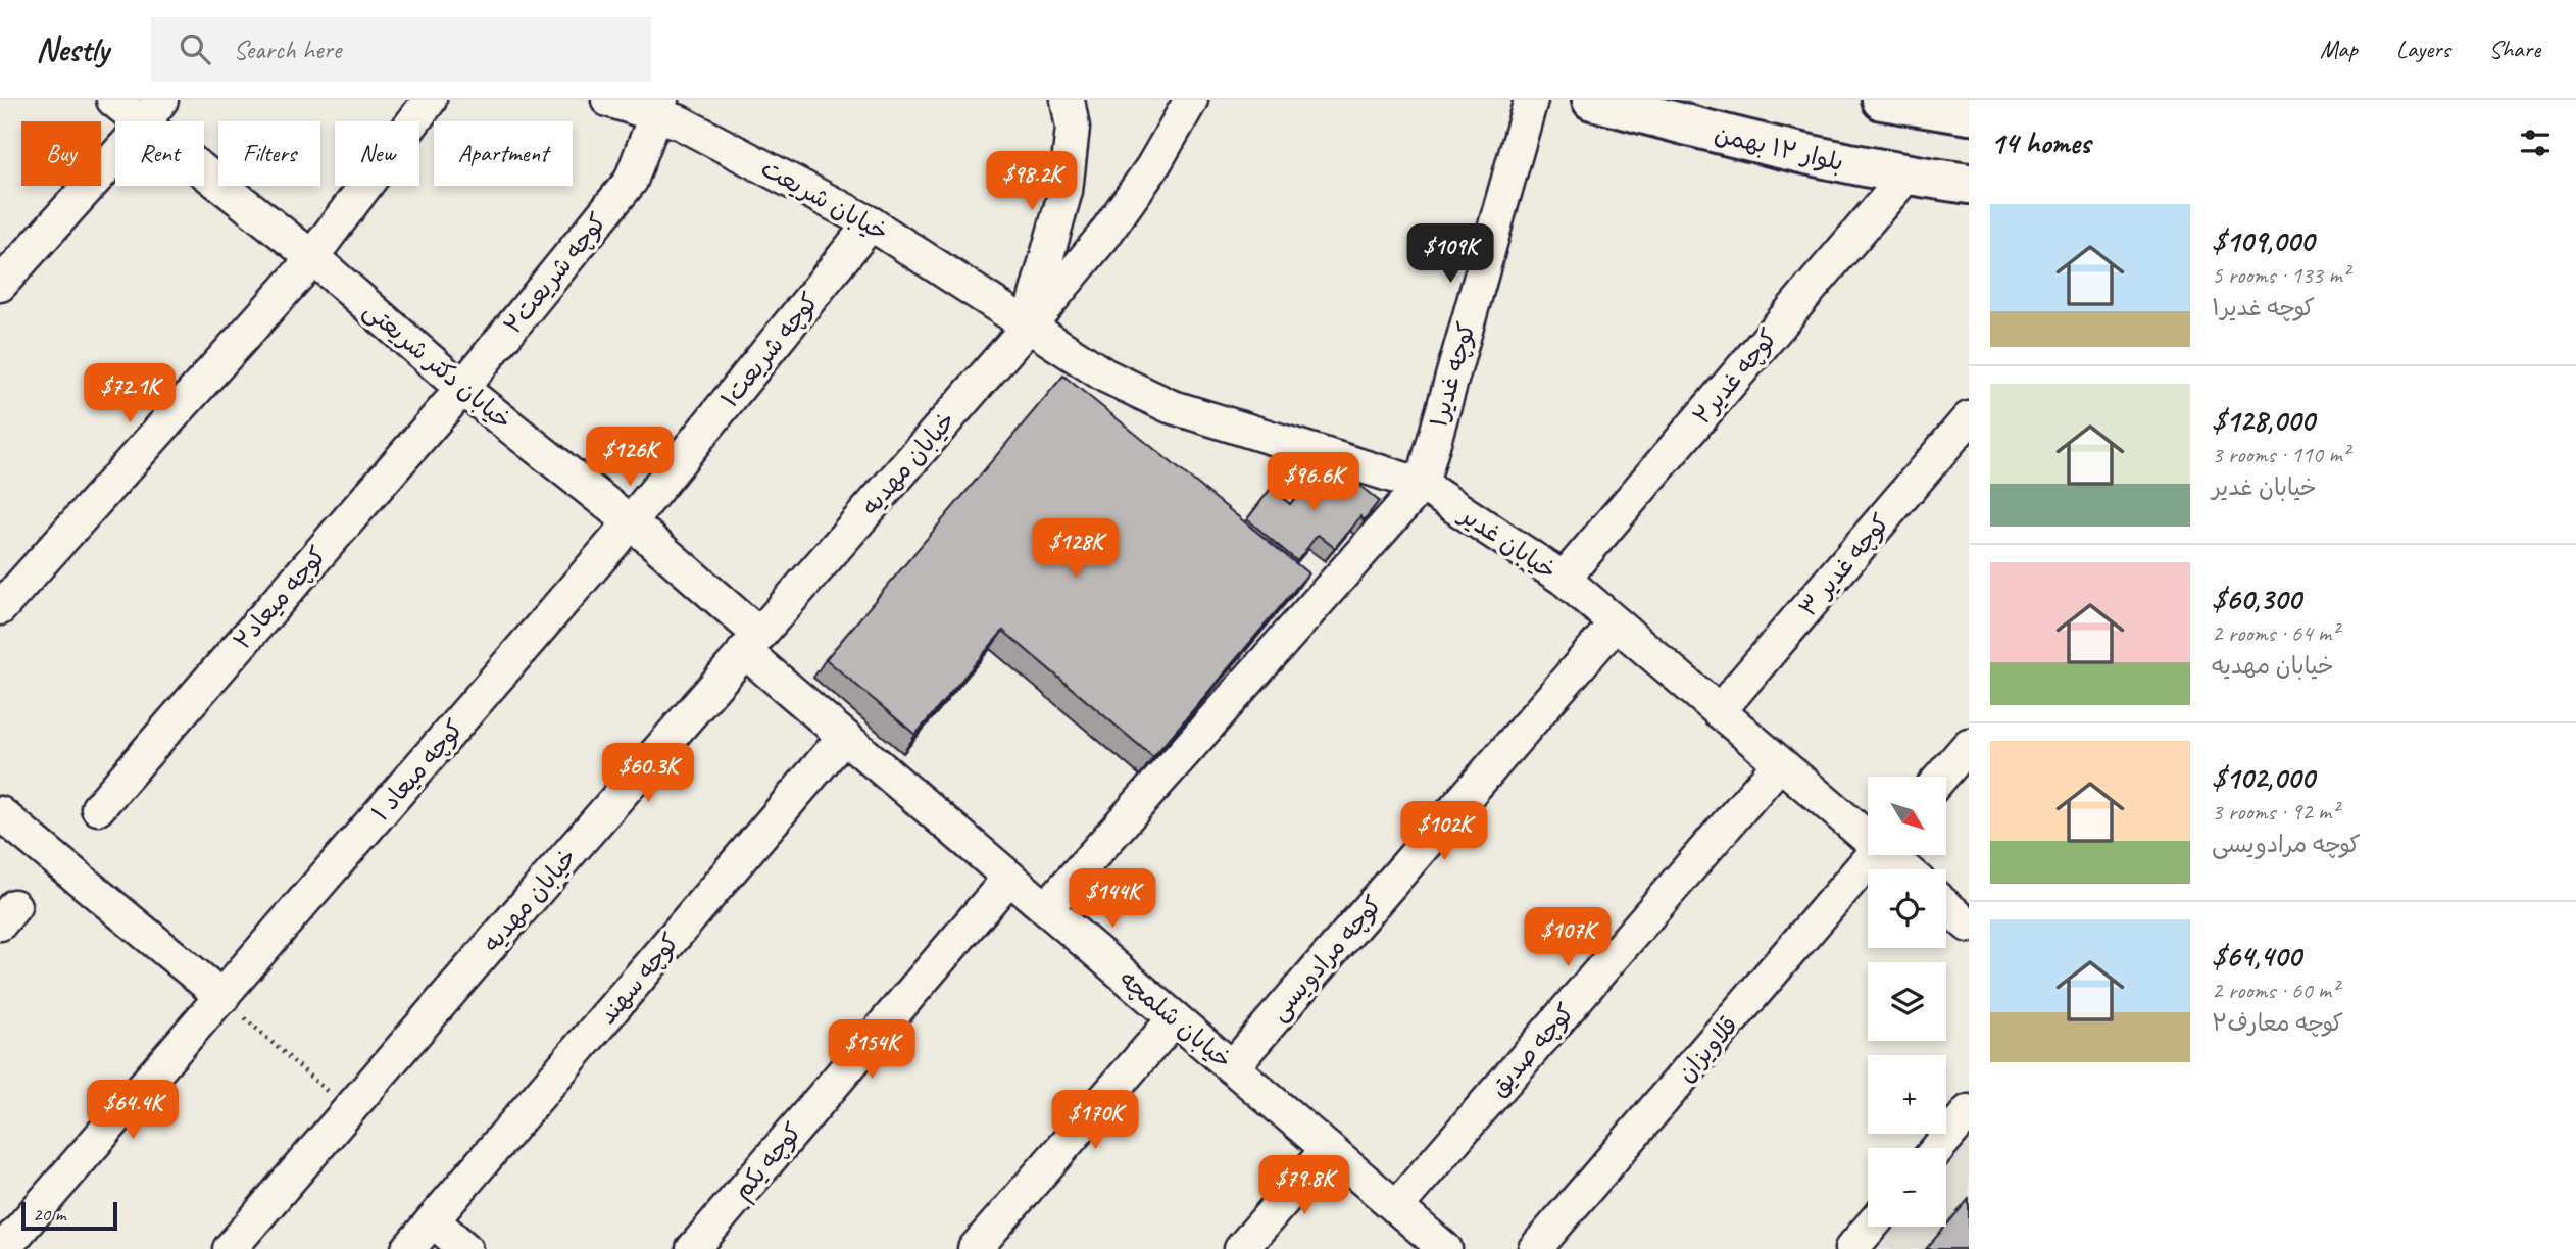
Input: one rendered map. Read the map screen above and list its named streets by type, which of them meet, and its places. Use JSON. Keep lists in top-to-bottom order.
{
  "streets": {
    "main road": ["بلوار ۱۲ بهمن"],
    "street": [
      "خیابان شریعت",
      "کوچه شریعت۲",
      "کوچه شریعت۱",
      "خیابان دکتر شریعتی",
      "کوچه غدیر۱",
      "کوچه غدیر۲",
      "خیابان مهدیه",
      "خیابان غدیر",
      "کوچه غدیر ۳",
      "کوچه میعاد۲",
      "کوچه میعاد ۱",
      "کوچه مرادویسی",
      "کوچه سهند",
      "خیابان شلمچه",
      "قلاویزان",
      "کوچه صدیق",
      "کوچه یکم"
    ]
  },
  "crossings": [
    ["بلوار ۱۲ بهمن", "کوچه غدیر۲"],
    ["خیابان شریعت", "کوچه شریعت۲"],
    ["خیابان شریعت", "کوچه شریعت۱"],
    ["خیابان شریعت", "خیابان مهدیه"],
    ["خیابان شریعت", "خیابان غدیر"],
    ["کوچه شریعت۲", "خیابان دکتر شریعتی"],
    ["کوچه شریعت۲", "کوچه میعاد۲"],
    ["کوچه شریعت۱", "خیابان دکتر شریعتی"],
    ["کوچه شریعت۱", "کوچه میعاد ۱"],
    ["خیابان دکتر شریعتی", "خیابان مهدیه"],
    ["خیابان دکتر شریعتی", "کوچه میعاد۲"],
    ["خیابان دکتر شریعتی", "کوچه میعاد ۱"],
    ["خیابان دکتر شریعتی", "خیابان شلمچه"],
    ["کوچه غدیر۱", "خیابان غدیر"],
    ["کوچه غدیر۲", "خیابان غدیر"],
    ["خیابان مهدیه", "خیابان غدیر"],
    ["خیابان مهدیه", "خیابان شلمچه"],
    ["خیابان غدیر", "کوچه غدیر ۳"],
    ["خیابان غدیر", "کوچه مرادویسی"],
    ["خیابان غدیر", "کوچه صدیق"],
    ["کوچه مرادویسی", "خیابان شلمچه"],
    ["کوچه سهند", "خیابان شلمچه"],
    ["خیابان شلمچه", "کوچه صدیق"],
    ["خیابان شلمچه", "کوچه یکم"]
  ],
  "scale_bar": "20 m",
  "north": "bottom right",
  "page": {
    "header": "Nestly",
    "search": "Search here",
    "nav": ["Map", "Layers", "Share"],
    "heading": "14 homes",
    "chip": [
      "Buy",
      "Rent",
      "Filters",
      "New",
      "Apartment"
    ],
    "price": [
      "$98.2K",
      "$109K",
      "$72.1K",
      "$126K",
      "$96.6K",
      "$128K",
      "$60.3K",
      "$102K",
      "$144K",
      "$107K",
      "$154K",
      "$64.4K",
      "$170K",
      "$79.8K"
    ],
    "list": [
      {
        "name": "$109,000",
        "note": "5 rooms · 133 m² · کوچه غدیر۱"
      },
      {
        "name": "$128,000",
        "note": "3 rooms · 110 m² · خیابان غدیر"
      },
      {
        "name": "$60,300",
        "note": "2 rooms · 64 m² · خیابان مهدیه"
      },
      {
        "name": "$102,000",
        "note": "3 rooms · 92 m² · کوچه مرادویسی"
      },
      {
        "name": "$64,400",
        "note": "2 rooms · 60 m² · کوچه معارف۲"
      }
    ],
    "map_buttons": ["+", "−"],
    "scale": "20 m"
  }
}
